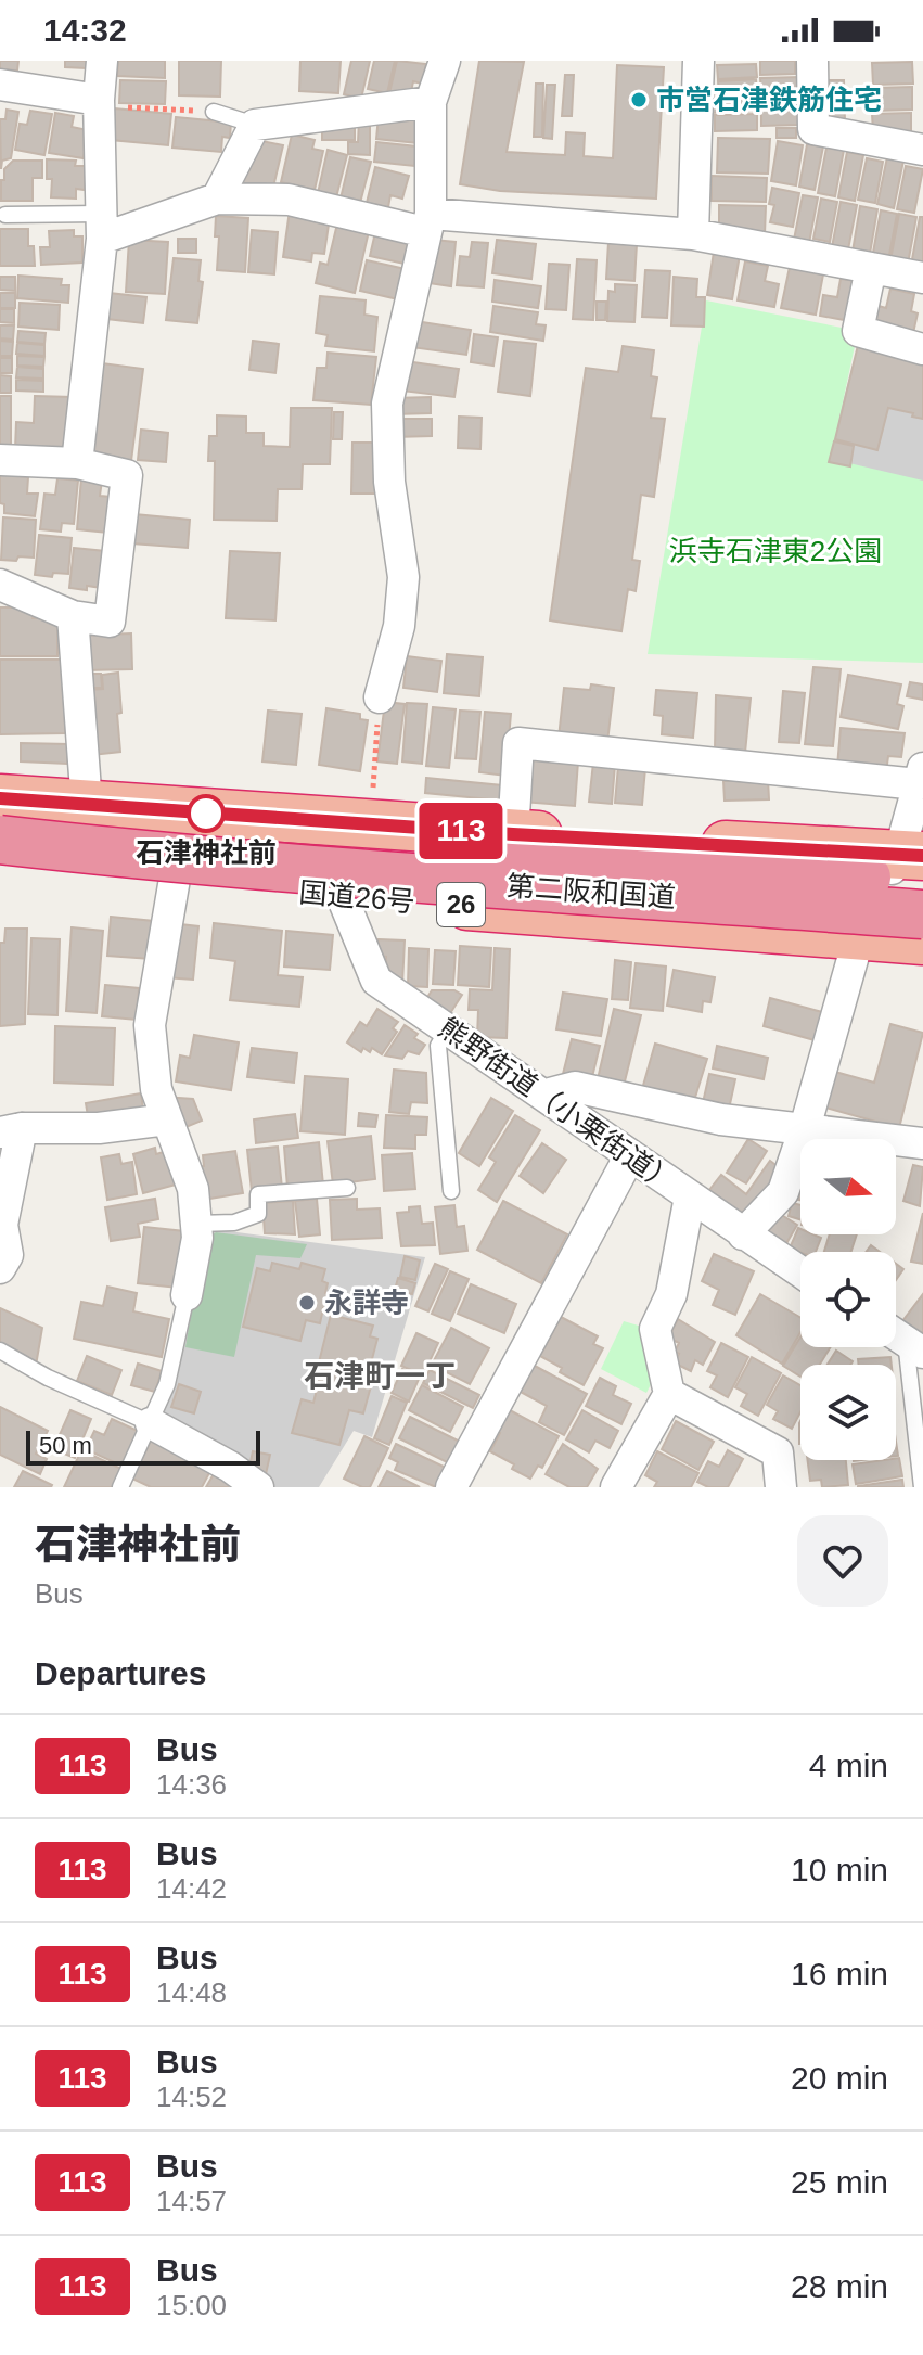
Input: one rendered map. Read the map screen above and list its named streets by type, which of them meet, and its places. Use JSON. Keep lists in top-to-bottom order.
{
  "streets": {
    "highway": ["第二阪和国道", "国道26号", "26"],
    "street": ["熊野街道（小栗街道）"]
  },
  "crossings": [
    ["国道26号", "熊野街道（小栗街道）"]
  ],
  "districts": ["石津町一丁"],
  "parks": ["浜寺石津東2公園"],
  "places": ["市営石津鉄筋住宅", "石津神社前", "永詳寺"],
  "lines": ["bus line 113"],
  "scale_bar": "50 m",
  "north": "right",
  "page": {
    "status": "14:32",
    "on_map": "113",
    "scale": "50 m",
    "heading": [
      ["石津神社前", "Bus"],
      "Departures"
    ],
    "list": [
      {
        "mark": "113",
        "name": "Bus",
        "note": "14:36",
        "value": "4 min"
      },
      {
        "mark": "113",
        "name": "Bus",
        "note": "14:42",
        "value": "10 min"
      },
      {
        "mark": "113",
        "name": "Bus",
        "note": "14:48",
        "value": "16 min"
      },
      {
        "mark": "113",
        "name": "Bus",
        "note": "14:52",
        "value": "20 min"
      },
      {
        "mark": "113",
        "name": "Bus",
        "note": "14:57",
        "value": "25 min"
      },
      {
        "mark": "113",
        "name": "Bus",
        "note": "15:00",
        "value": "28 min"
      }
    ]
  }
}
